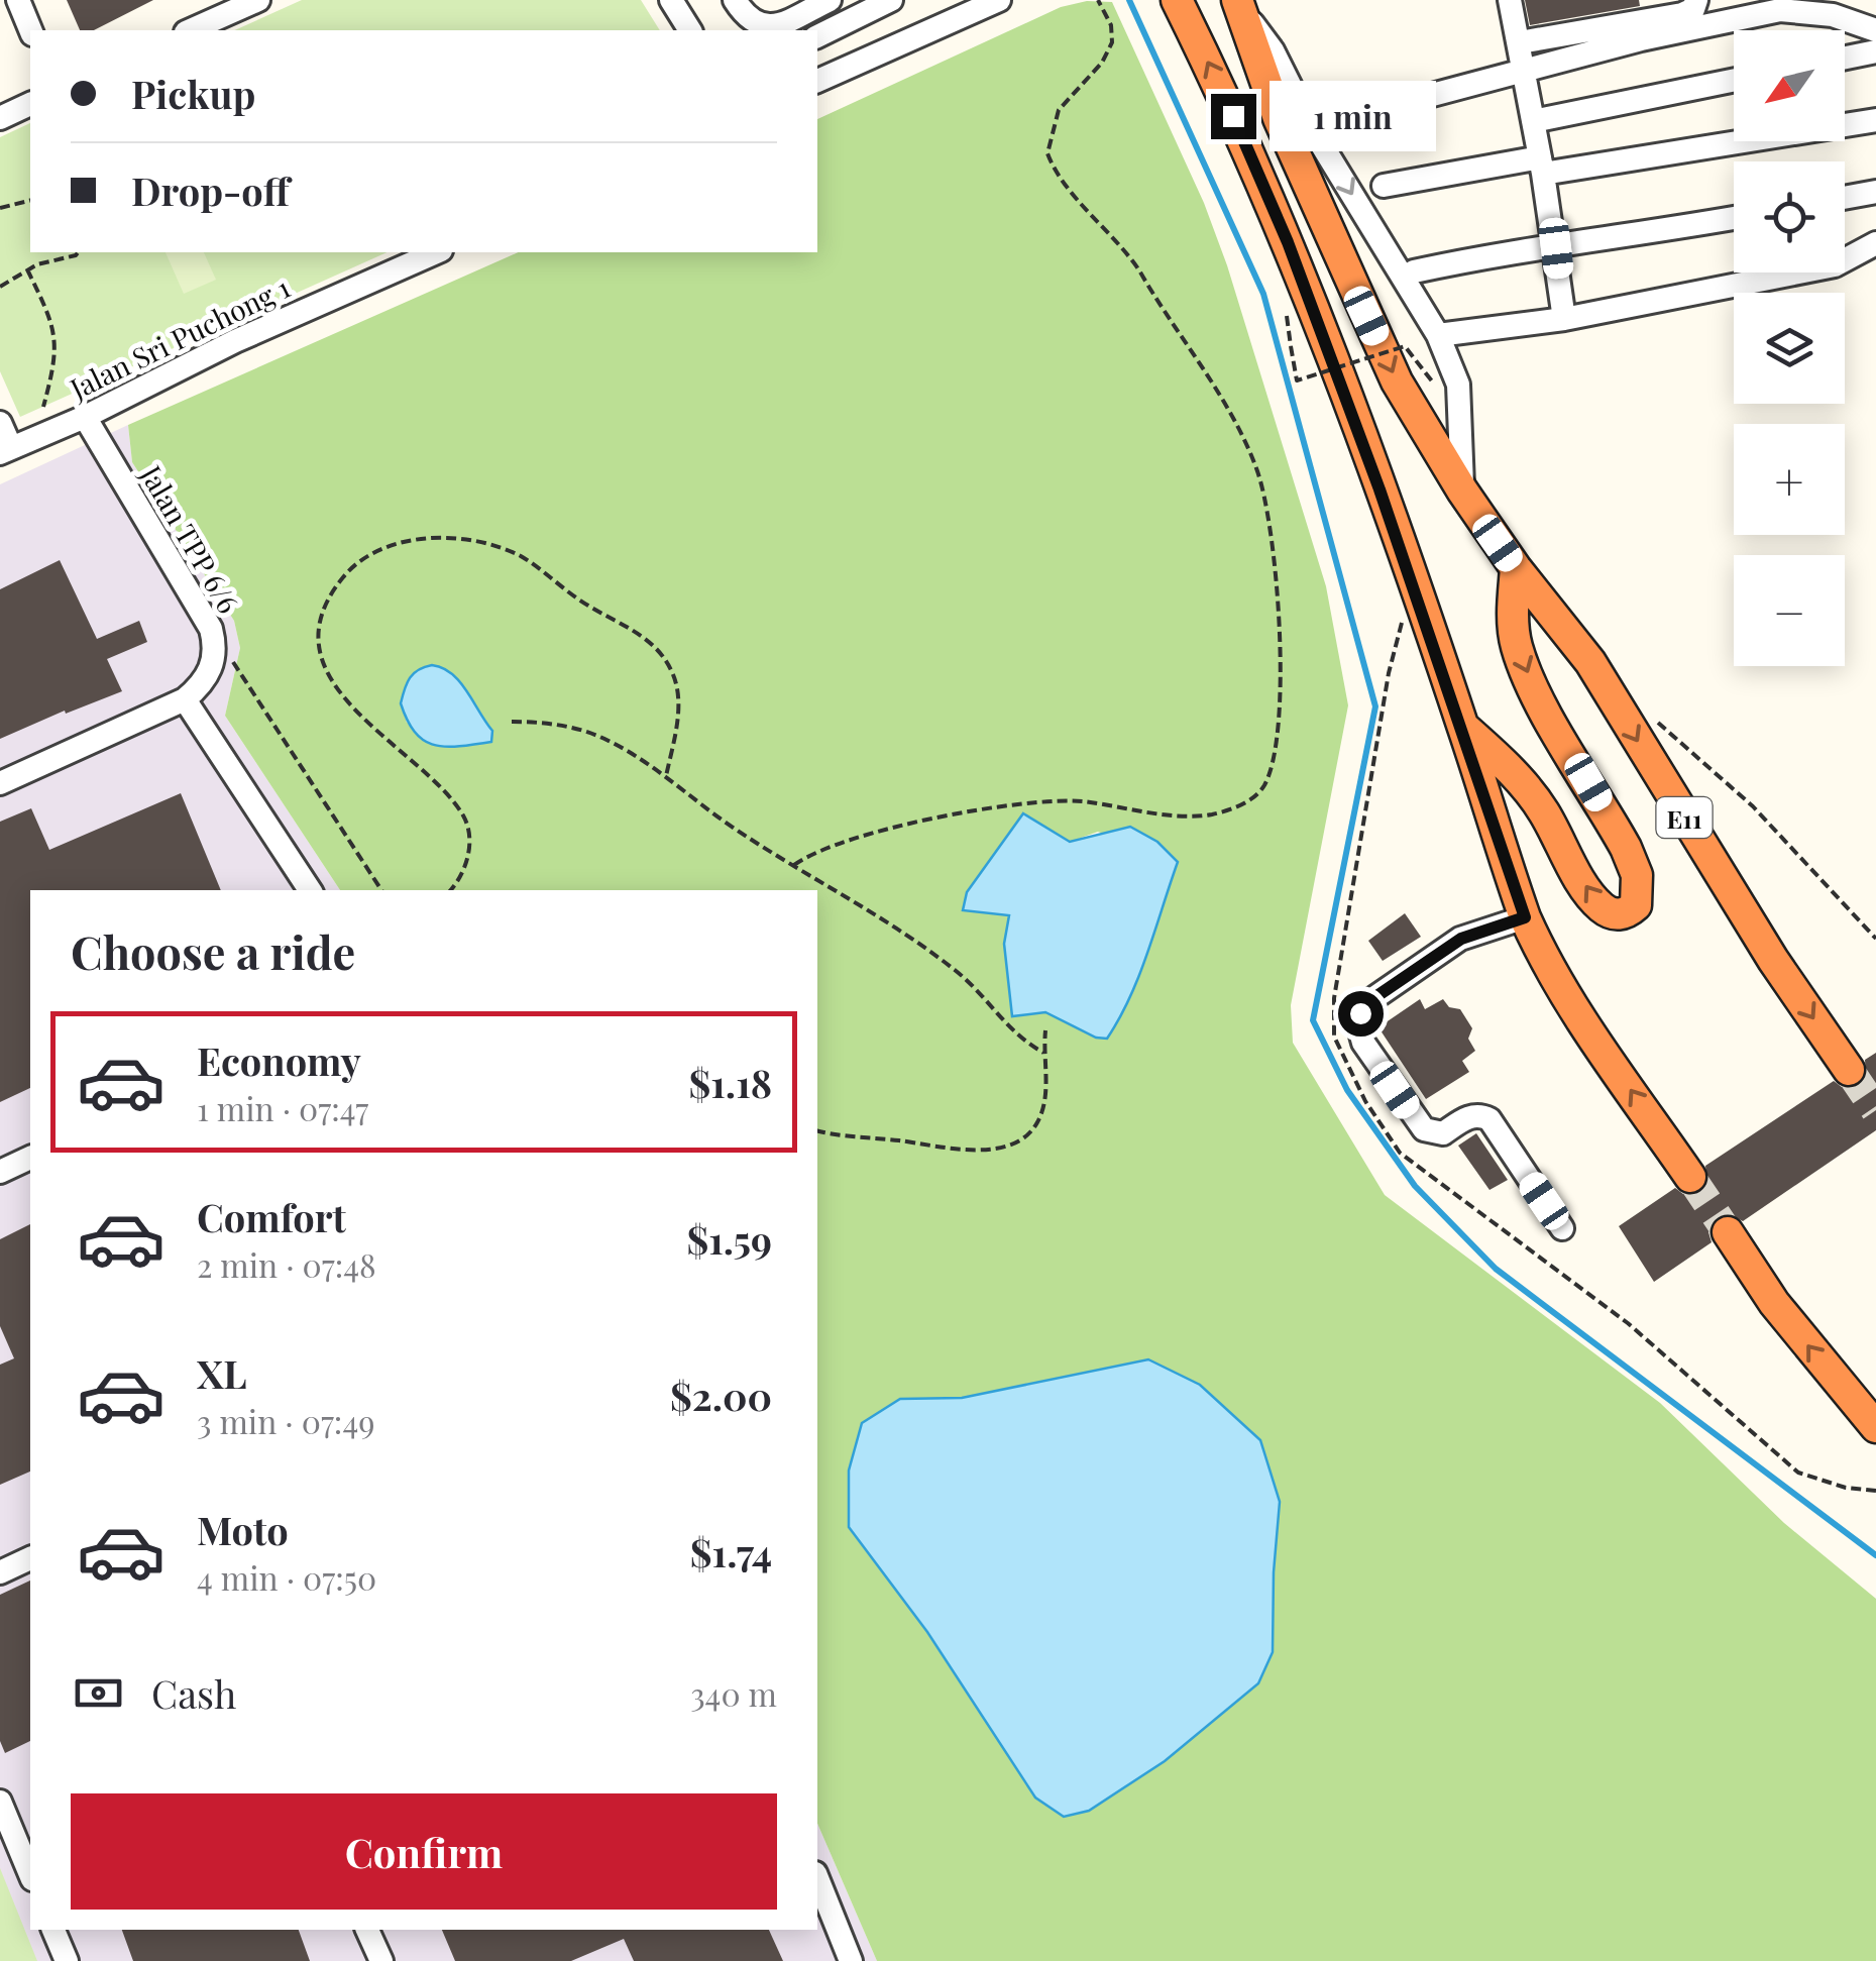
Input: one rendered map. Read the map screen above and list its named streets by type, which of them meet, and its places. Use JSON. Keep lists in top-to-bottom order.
{
  "streets": {
    "highway": ["E11"],
    "street": ["Jalan Sri Puchong 1", "Jalan TPP 6/6"]
  },
  "crossings": [
    ["Jalan Sri Puchong 1", "Jalan TPP 6/6"]
  ],
  "north": "bottom left",
  "page": {
    "map_buttons": ["+", "−"],
    "banner": ["Pickup", "Drop-off"],
    "bubble": "1 min",
    "heading": "Choose a ride",
    "list": [
      {
        "name": "Economy",
        "note": "1 min · 07:47",
        "value": "$1.18"
      },
      {
        "name": "Comfort",
        "note": "2 min · 07:48",
        "value": "$1.59"
      },
      {
        "name": "XL",
        "note": "3 min · 07:49",
        "value": "$2.00"
      },
      {
        "name": "Moto",
        "note": "4 min · 07:50",
        "value": "$1.74"
      }
    ],
    "pay": ["Cash", "340 m"],
    "buttons": "Confirm"
  }
}
